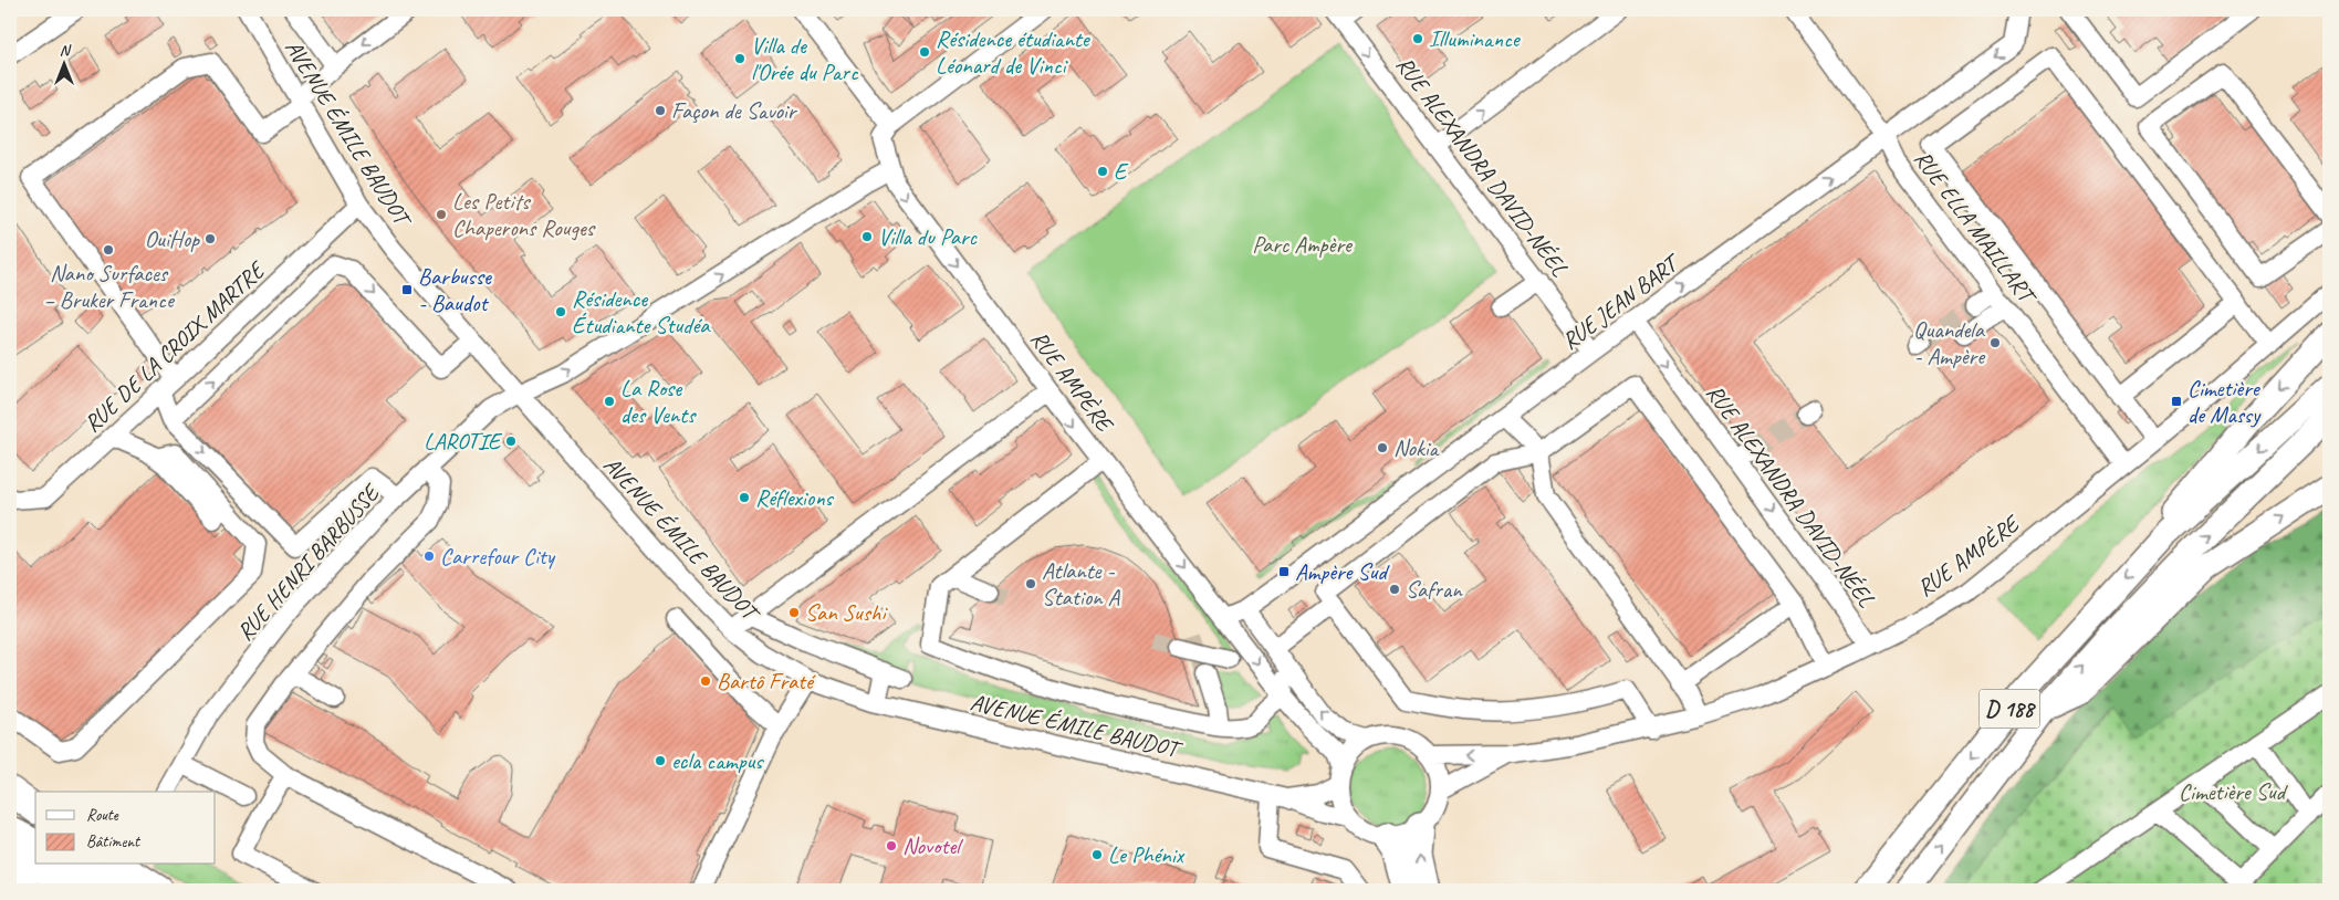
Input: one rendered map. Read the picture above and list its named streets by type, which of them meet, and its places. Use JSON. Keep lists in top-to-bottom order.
{
  "streets": {
    "main road": ["D 188"],
    "street": [
      "AVENUE ÉMILE BAUDOT",
      "RUE ALEXANDRA DAVID-NÉEL",
      "RUE ELLA MAILLART",
      "RUE JEAN BART",
      "RUE DE LA CROIX MARTRE",
      "RUE AMPÈRE",
      "RUE HENRI BARBUSSE"
    ]
  },
  "crossings": [
    ["AVENUE ÉMILE BAUDOT", "RUE DE LA CROIX MARTRE"],
    ["AVENUE ÉMILE BAUDOT", "RUE AMPÈRE"],
    ["AVENUE ÉMILE BAUDOT", "RUE HENRI BARBUSSE"],
    ["RUE ALEXANDRA DAVID-NÉEL", "RUE JEAN BART"],
    ["RUE ALEXANDRA DAVID-NÉEL", "RUE AMPÈRE"],
    ["RUE ELLA MAILLART", "RUE JEAN BART"],
    ["RUE ELLA MAILLART", "RUE AMPÈRE"],
    ["RUE JEAN BART", "RUE AMPÈRE"],
    ["RUE AMPÈRE", "RUE HENRI BARBUSSE"]
  ],
  "one_way": ["RUE ALEXANDRA DAVID-NÉEL", "RUE HENRI BARBUSSE"],
  "parks": ["Parc Ampère", "Cimetière Sud"],
  "places": {
    "other": [
      "Illuminance",
      "Résidence étudiante Léonard de Vinci",
      "Villa de l'Orée du Parc",
      "Façon de Savoir",
      "E",
      "Les Petits Chaperons Rouges",
      "Villa du Parc",
      "OuiHop",
      "Nano Surfaces – Bruker France",
      "Résidence Étudiante Studéa",
      "Quandela - Ampère",
      "La Rose des Vents",
      "LAROTIE",
      "Nokia",
      "Réflexions",
      "Carrefour City",
      "Atlante - Station A",
      "Safran",
      "San Sushi",
      "Bartô Fraté",
      "ecla campus",
      "Novotel",
      "Le Phénix"
    ],
    "transit": ["Barbusse - Baudot", "Cimetière de Massy", "Ampère Sud"]
  },
  "legend": ["Route", "Bâtiment"],
  "north": "top"
}
